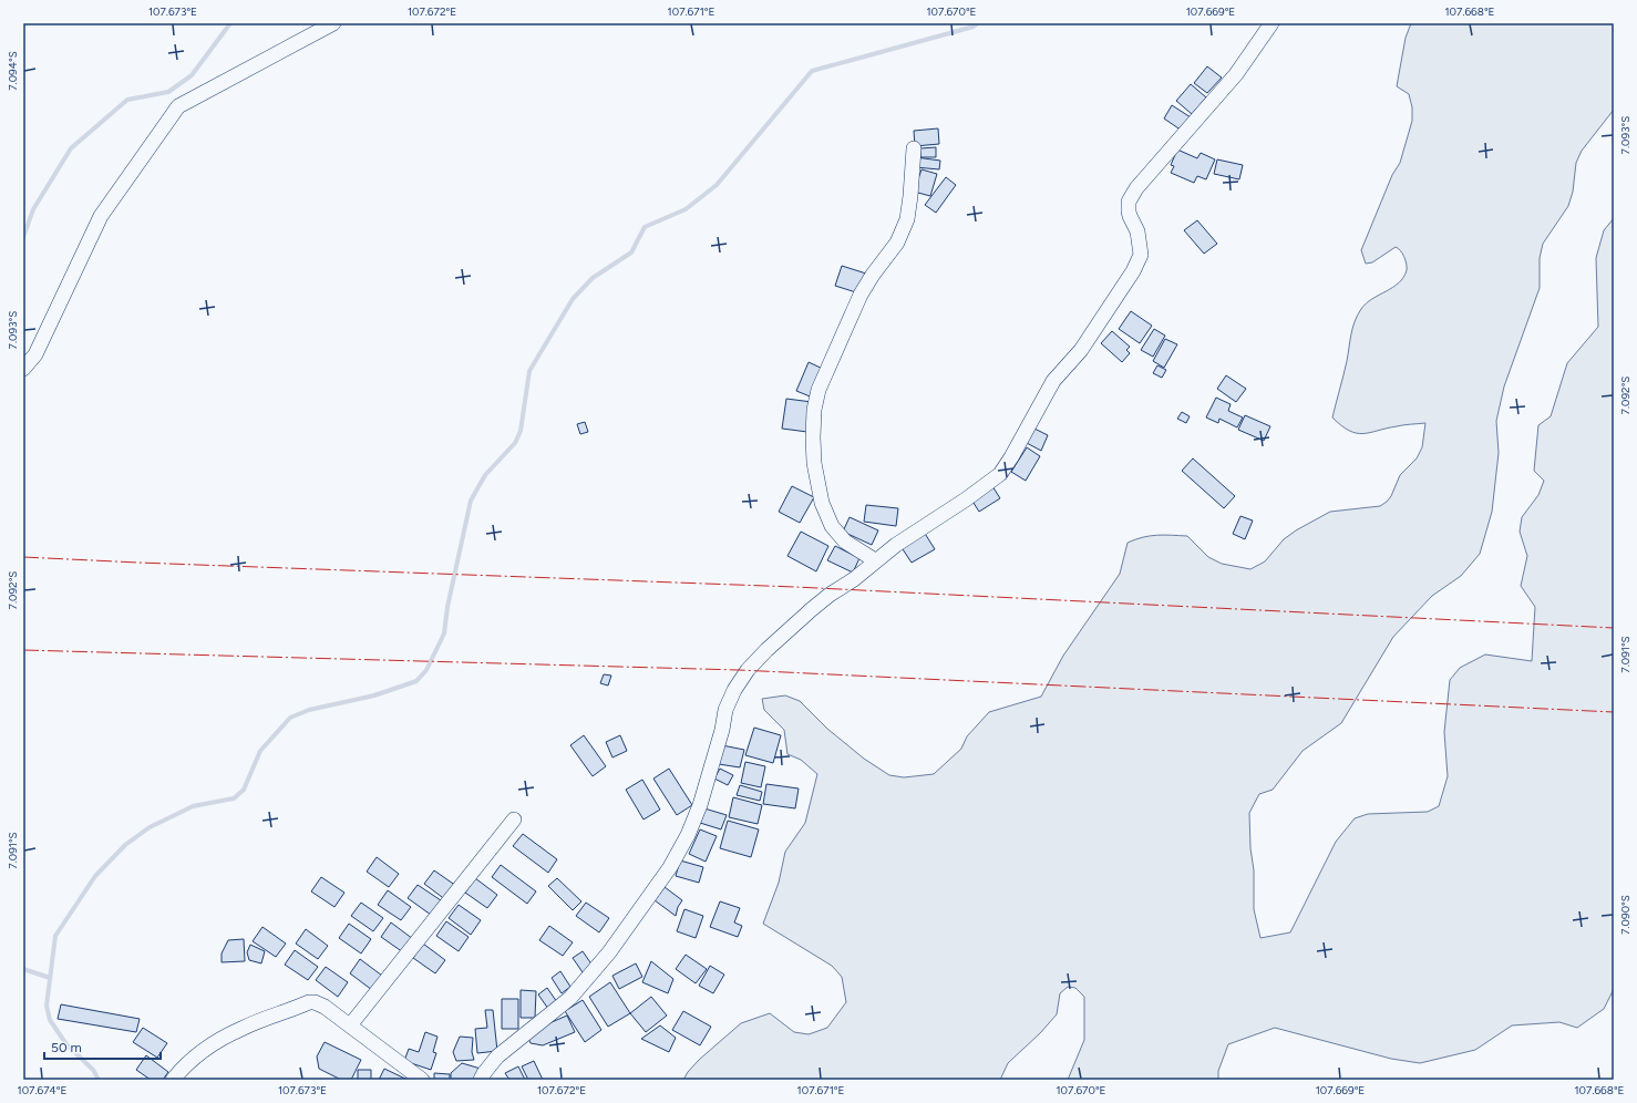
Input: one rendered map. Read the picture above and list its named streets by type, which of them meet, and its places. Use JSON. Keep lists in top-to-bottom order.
{
  "scale_bar": "50 m",
  "coordinates": [
    "107.673°E",
    "107.672°E",
    "107.671°E",
    "107.670°E",
    "107.669°E",
    "107.668°E",
    "7.094°S",
    "7.093°S",
    "7.092°S",
    "7.091°S",
    "7.090°S",
    "107.674°E"
  ]
}
